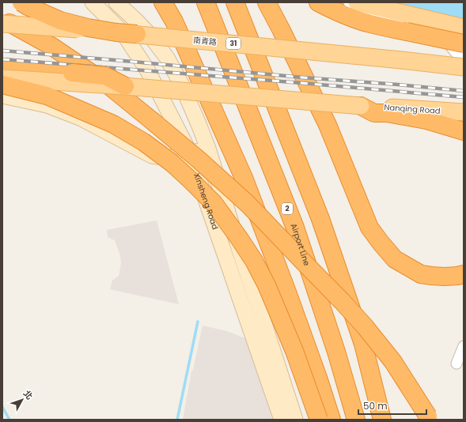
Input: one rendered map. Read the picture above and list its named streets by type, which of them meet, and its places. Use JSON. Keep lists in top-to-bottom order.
{
  "streets": {
    "highway": ["2", "Airport Line"],
    "main road": [
      "南青路",
      "31",
      "Nanqing Road",
      "Xinsheng Road"
    ]
  },
  "scale_bar": "50 m",
  "north": "top right"
}
